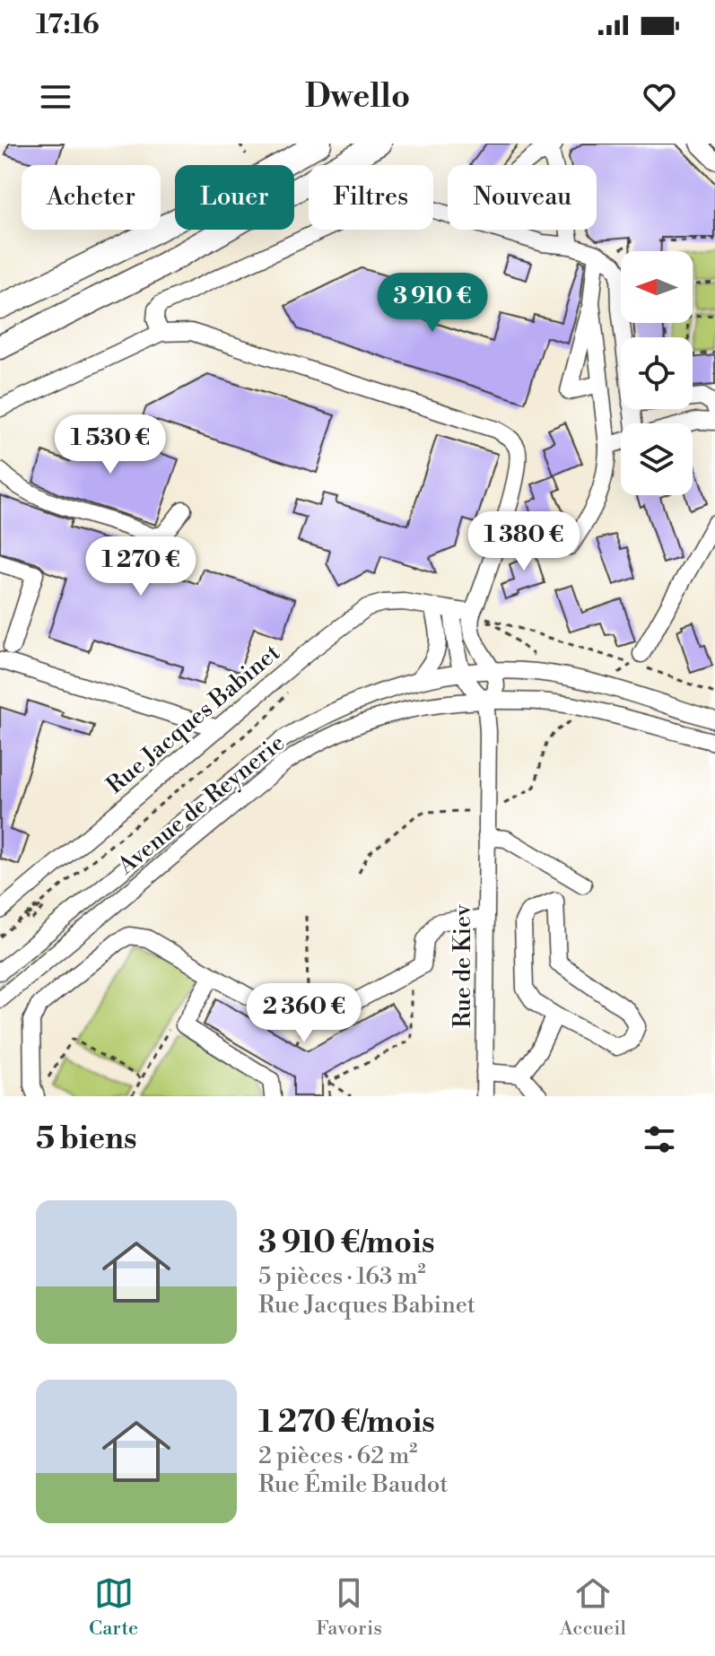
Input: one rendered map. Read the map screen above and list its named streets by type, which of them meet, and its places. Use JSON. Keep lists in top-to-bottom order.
{
  "streets": {
    "street": ["Rue Jacques Babinet", "Avenue de Reynerie", "Rue de Kiev"]
  },
  "crossings": [
    ["Avenue de Reynerie", "Rue de Kiev"]
  ],
  "north": "left",
  "page": {
    "status": "17:16",
    "header": "Dwello",
    "chip": [
      "Acheter",
      "Louer",
      "Filtres",
      "Nouveau"
    ],
    "price": [
      "3 910 €",
      "1 530 €",
      "1 380 €",
      "1 270 €",
      "2 360 €"
    ],
    "heading": "5 biens",
    "list": [
      {
        "name": "3 910 €/mois",
        "note": "5 pièces · 163 m² · Rue Jacques Babinet"
      },
      {
        "name": "1 270 €/mois",
        "note": "2 pièces · 62 m² · Rue Émile Baudot"
      }
    ],
    "tabs": ["Carte", "Favoris", "Accueil"]
  }
}
